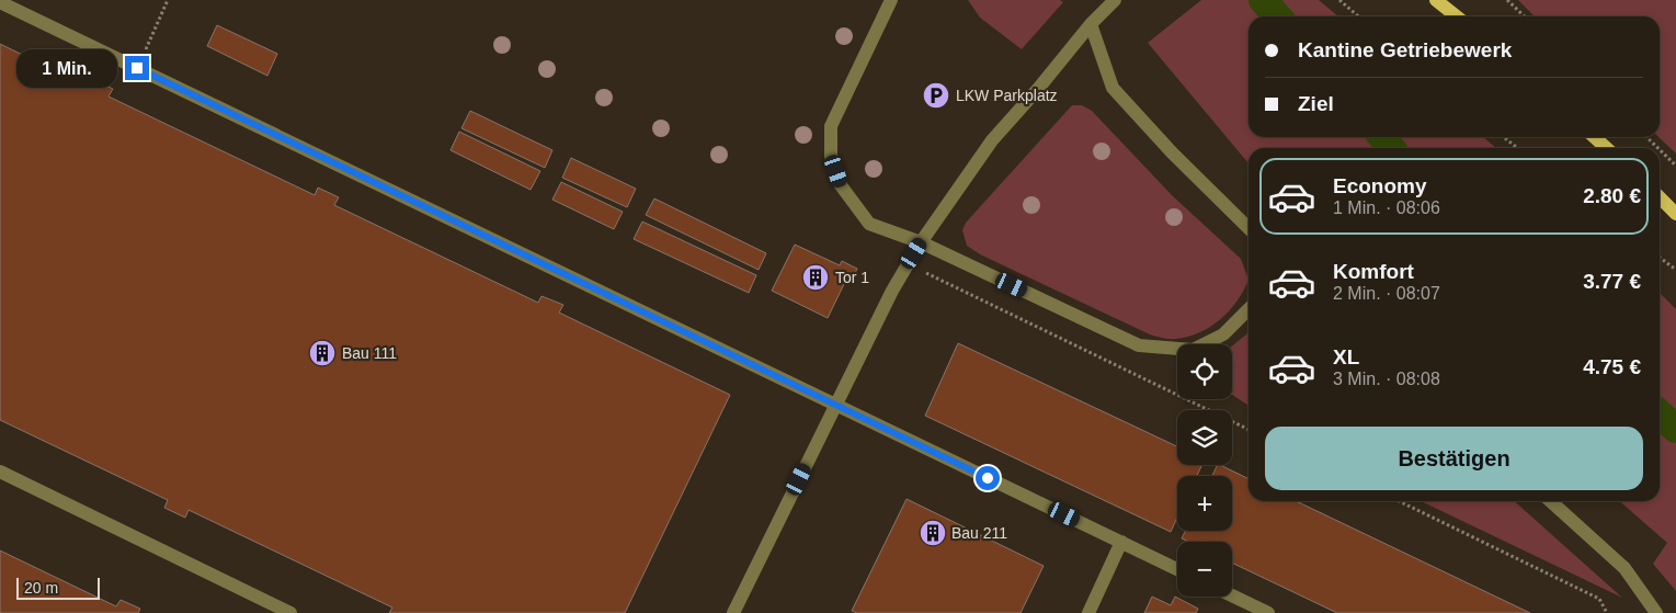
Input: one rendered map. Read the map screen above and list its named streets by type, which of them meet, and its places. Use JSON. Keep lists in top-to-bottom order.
{
  "places": {
    "parking": ["LKW Parkplatz"],
    "building": ["Tor 1", "Bau 111", "Bau 211"]
  },
  "scale_bar": "20 m",
  "page": {
    "banner": ["Kantine Getriebewerk", "Ziel"],
    "bubble": "1 Min.",
    "list": [
      {
        "name": "Economy",
        "note": "1 Min. · 08:06",
        "value": "2.80 €"
      },
      {
        "name": "Komfort",
        "note": "2 Min. · 08:07",
        "value": "3.77 €"
      },
      {
        "name": "XL",
        "note": "3 Min. · 08:08",
        "value": "4.75 €"
      }
    ],
    "map_buttons": ["+", "−"],
    "buttons": "Bestätigen",
    "scale": "20 m"
  }
}
